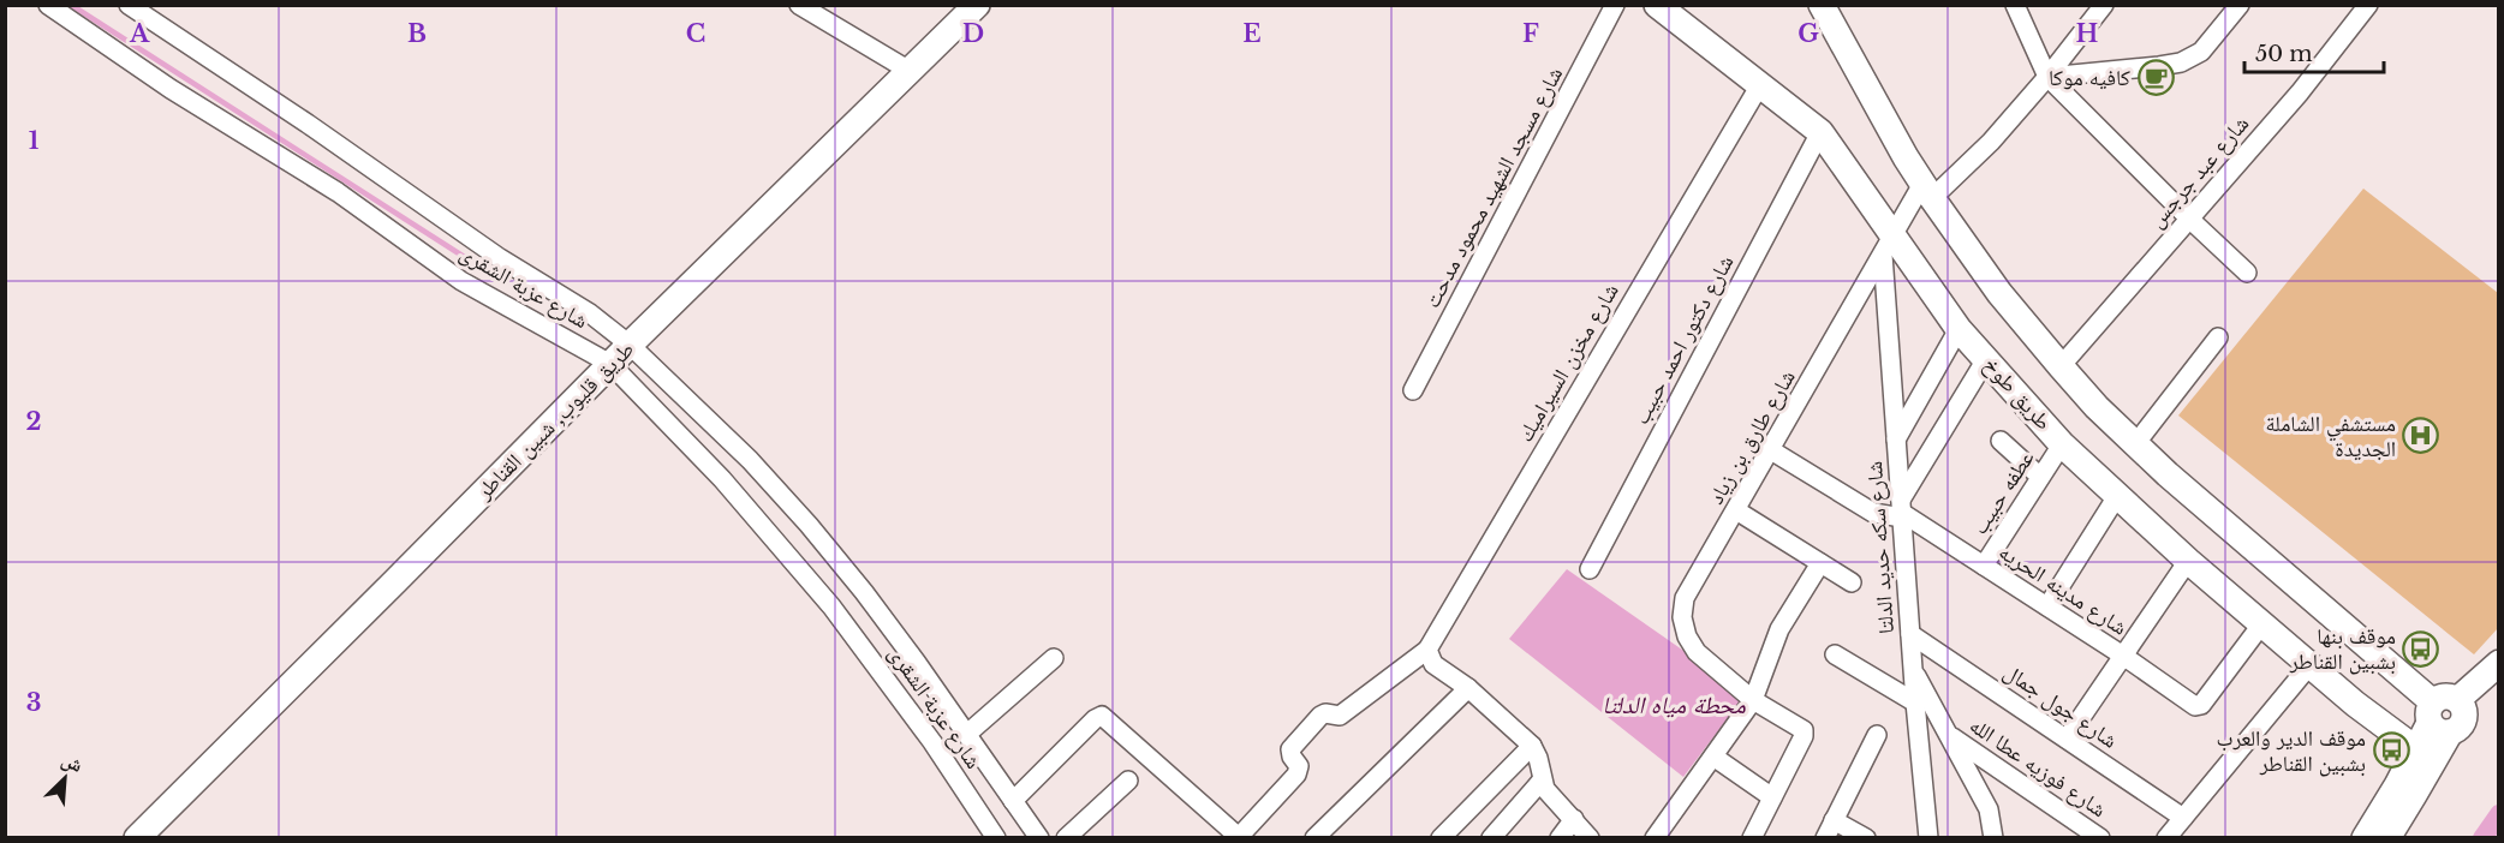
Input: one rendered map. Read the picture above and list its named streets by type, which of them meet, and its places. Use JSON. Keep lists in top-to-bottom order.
{
  "streets": {
    "main road": ["طريق طوخ", "طريق قليوب, شبين القناطر"],
    "street": [
      "شارع عبد جرجس",
      "شارع مسجد الشهيد محمود مدحت",
      "شارع عزبة الشقرى",
      "شارع دكتور احمد حبيب",
      "شارع مخزن السيراميك",
      "شارع طارق بن زياد",
      "عطفه حبيب",
      "شارع سكه حديد الدلتا",
      "شارع مدينه الحريه",
      "شارع جول جمال",
      "شارع فوزيه عطا الله"
    ]
  },
  "crossings": [
    ["شارع عزبة الشقرى", "طريق قليوب, شبين القناطر"],
    ["شارع دكتور احمد حبيب", "طريق طوخ"],
    ["شارع مخزن السيراميك", "طريق طوخ"],
    ["طريق طوخ", "شارع طارق بن زياد"],
    ["طريق طوخ", "عطفه حبيب"],
    ["طريق طوخ", "شارع سكه حديد الدلتا"],
    ["طريق طوخ", "شارع مدينه الحريه"],
    ["شارع طارق بن زياد", "شارع سكه حديد الدلتا"],
    ["شارع طارق بن زياد", "شارع مدينه الحريه"],
    ["عطفه حبيب", "شارع مدينه الحريه"],
    ["شارع سكه حديد الدلتا", "شارع مدينه الحريه"],
    ["شارع سكه حديد الدلتا", "شارع جول جمال"]
  ],
  "water": ["محطة مياه الدلتا"],
  "places": {
    "cafe": ["كافيه موكا"],
    "hospital": ["مستشفي الشاملة الجديدة"],
    "bus stop": ["موقف بنها بشبين القناطر", "موقف الدير والعرب بشبين القناطر"]
  },
  "scale_bar": "50 m",
  "north": "top right",
  "grid": {
    "columns": [
      "A",
      "B",
      "C",
      "D",
      "E",
      "F",
      "G",
      "H"
    ],
    "rows": ["1", "2", "3"]
  }
}
